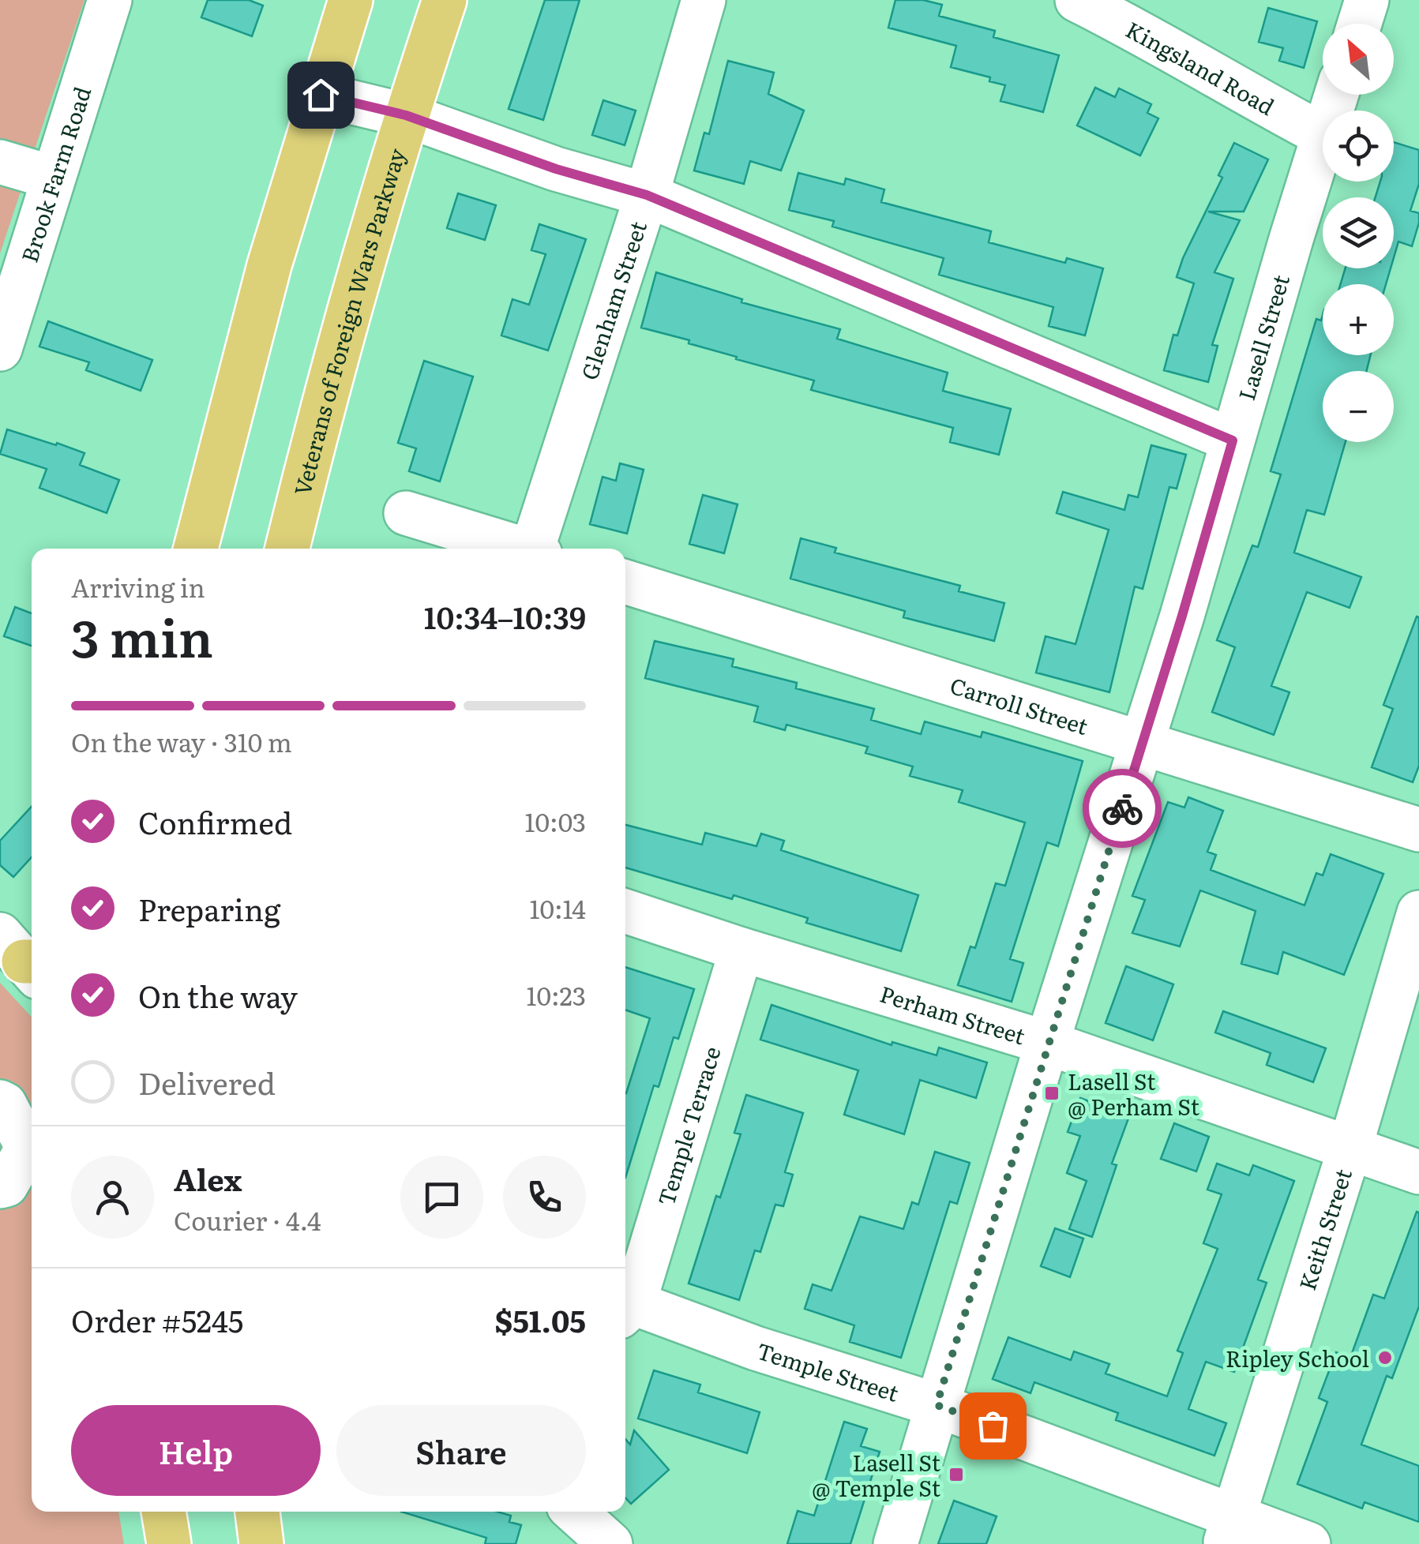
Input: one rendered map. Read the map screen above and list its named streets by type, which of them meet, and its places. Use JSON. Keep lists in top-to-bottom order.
{
  "streets": {
    "highway": ["Veterans of Foreign Wars Parkway"],
    "street": [
      "Kingsland Road",
      "Brook Farm Road",
      "Glenham Street",
      "Lasell Street",
      "Carroll Street",
      "Perham Street",
      "Temple Terrace",
      "Keith Street",
      "Temple Street"
    ]
  },
  "crossings": [
    ["Lasell Street", "Carroll Street"],
    ["Lasell Street", "Perham Street"],
    ["Lasell Street", "Temple Street"],
    ["Perham Street", "Temple Terrace"],
    ["Perham Street", "Keith Street"],
    ["Temple Terrace", "Temple Street"],
    ["Keith Street", "Temple Street"]
  ],
  "places": {
    "transit": ["Lasell St @ Perham St", "Lasell St @ Temple St"],
    "other": ["Ripley School"]
  },
  "north": "top left",
  "page": {
    "map_buttons": ["+", "−"],
    "heading": ["3 min", "Arriving in", "10:34–10:39"],
    "panel": [
      "Alex",
      "Courier · 4.4",
      "Order #5245",
      "$51.05"
    ],
    "bar": "On the way · 310 m",
    "list": [
      ["Confirmed", "10:03"],
      ["Preparing", "10:14"],
      ["On the way", "10:23"],
      "Delivered"
    ],
    "buttons": ["Help", "Share"]
  }
}
